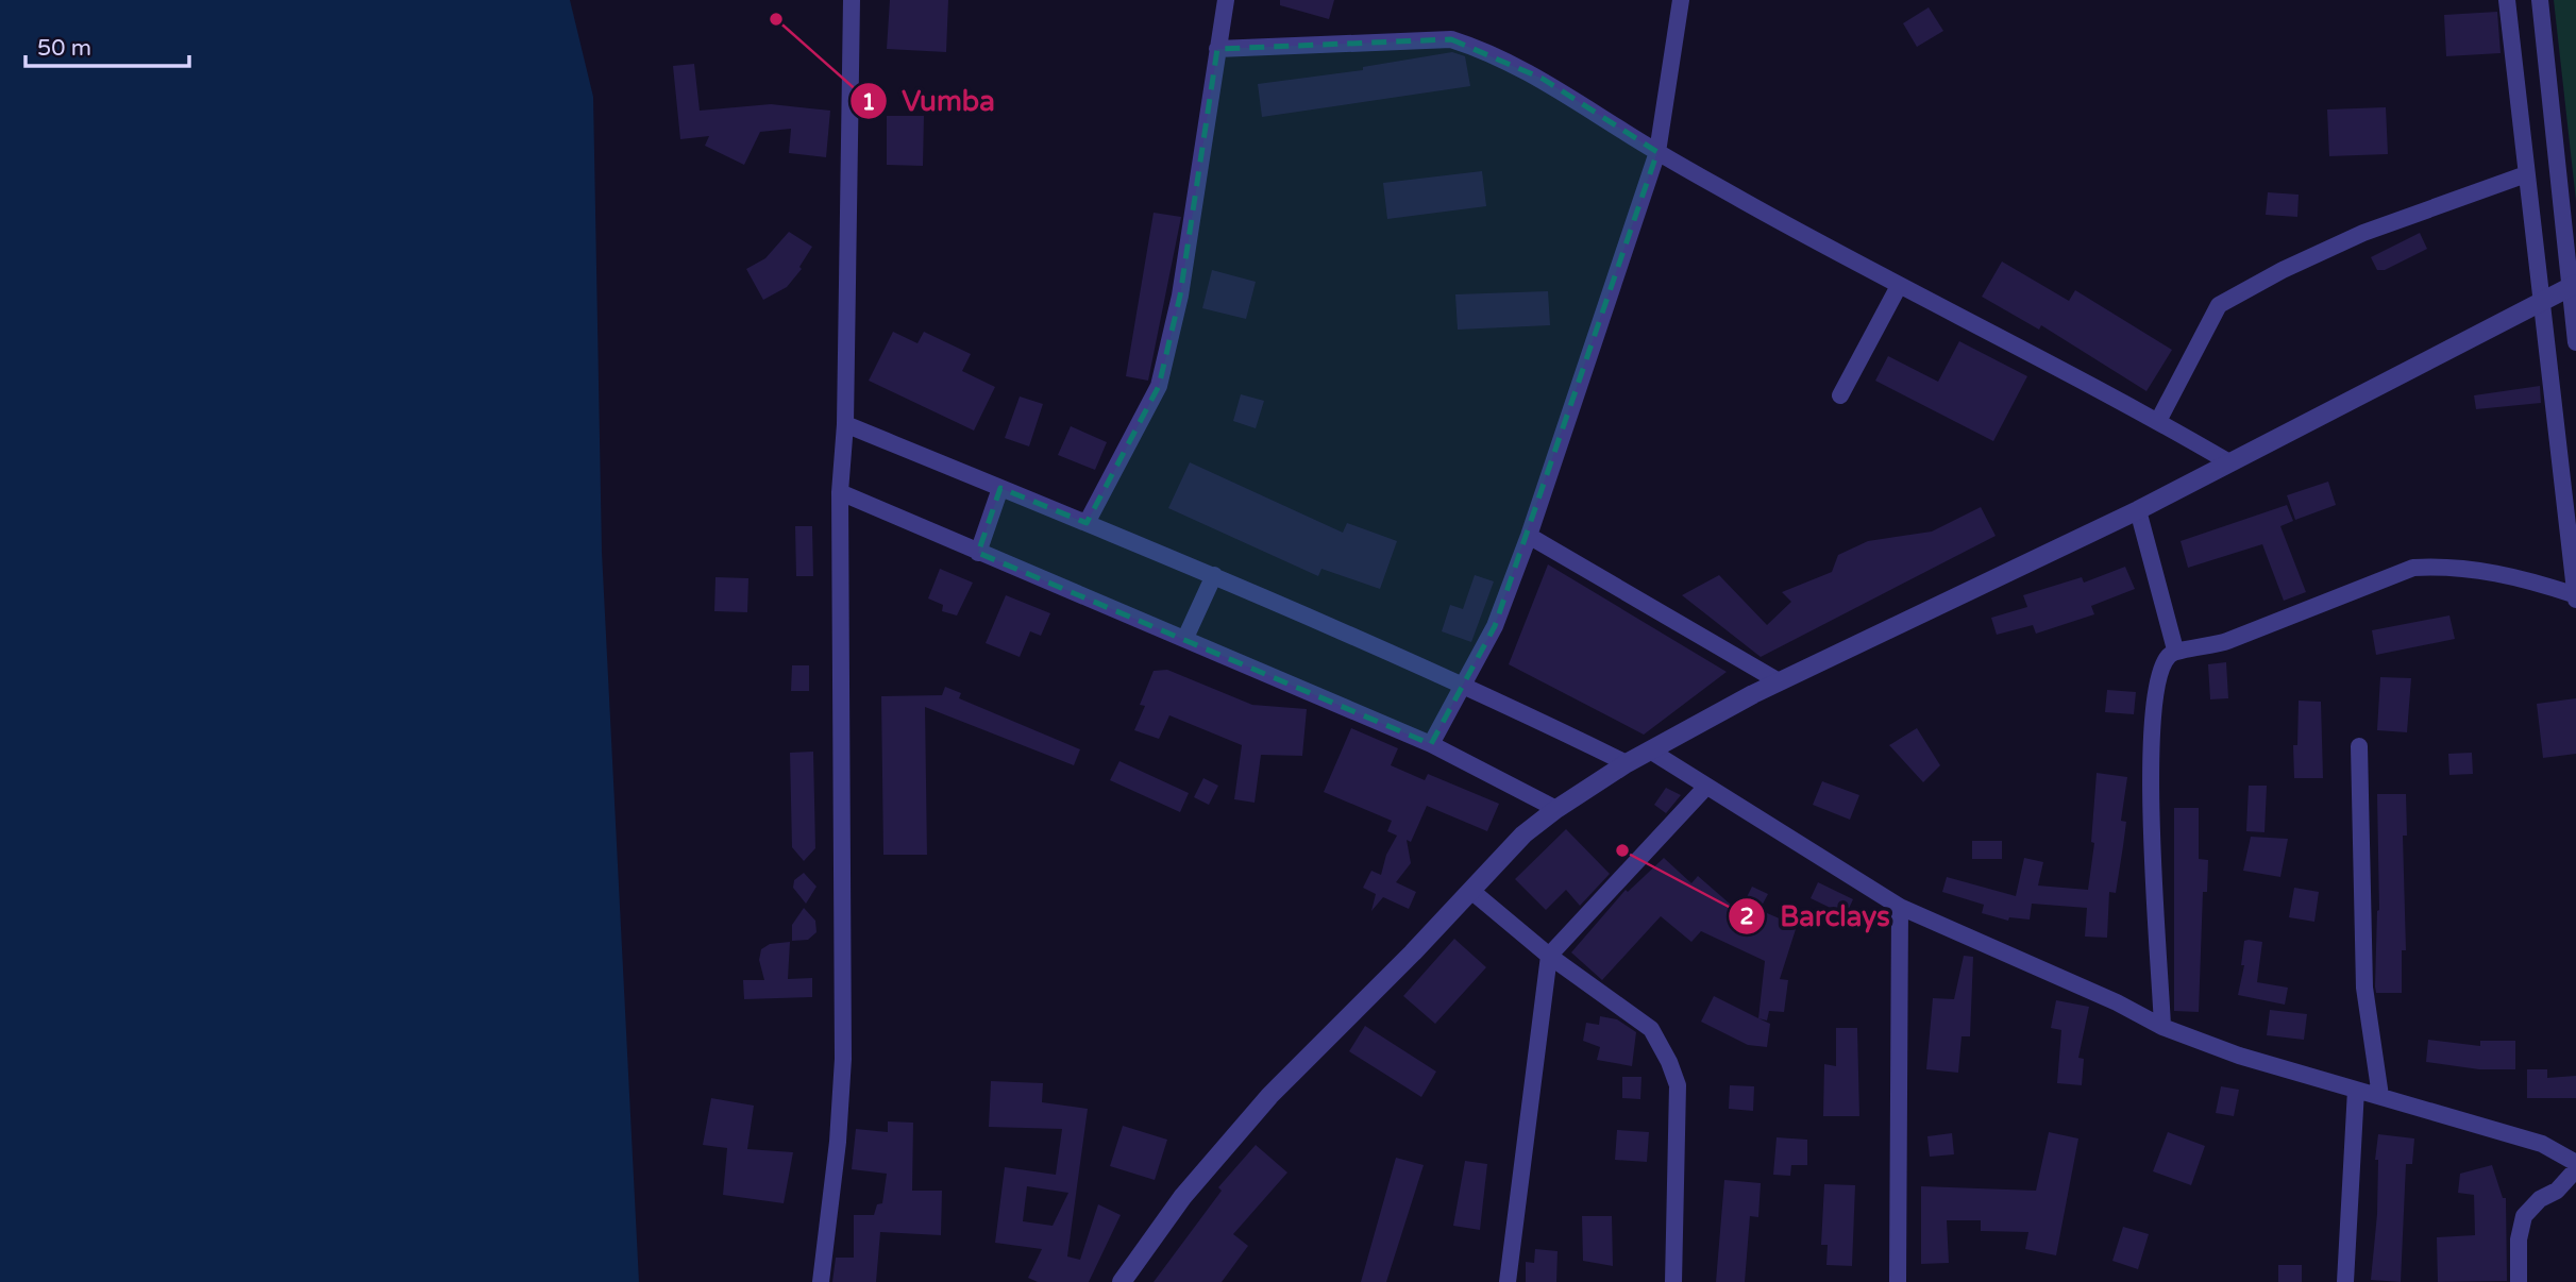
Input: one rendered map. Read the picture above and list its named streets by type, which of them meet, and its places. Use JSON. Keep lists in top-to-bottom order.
{
  "places": ["Vumba", "Barclays"],
  "scale_bar": "50 m"
}
